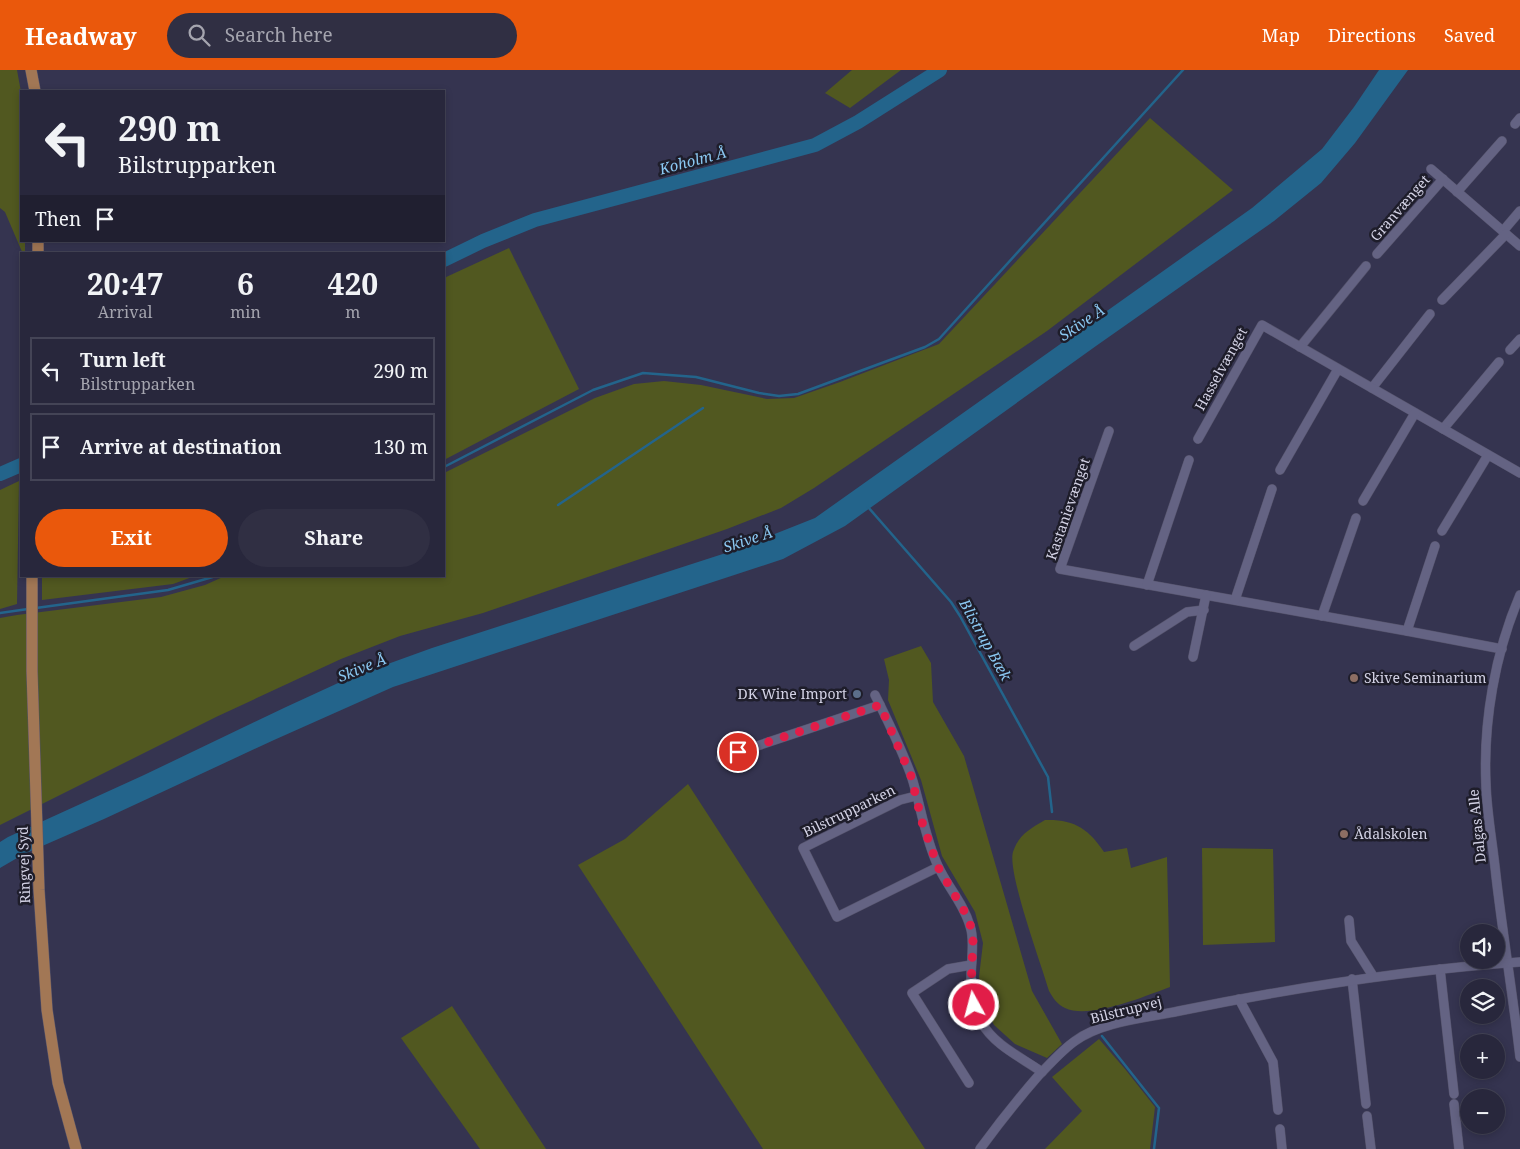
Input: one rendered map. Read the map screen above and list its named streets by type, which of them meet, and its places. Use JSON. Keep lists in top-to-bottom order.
{
  "streets": {
    "main road": ["Ringvej Syd"],
    "street": [
      "Granvænget",
      "Hasselvænget",
      "Kastanievænget",
      "Bilstrupparken",
      "Dalgas Alle",
      "Bilstrupvej"
    ]
  },
  "crossings": [
    ["Kastanievænget", "Dalgas Alle"],
    ["Bilstrupparken", "Bilstrupvej"],
    ["Dalgas Alle", "Bilstrupvej"]
  ],
  "water": ["Koholm Å", "Skive Å", "Blistrup Bæk"],
  "places": ["Skive Seminarium", "DK Wine Import", "Ådalskolen"],
  "page": {
    "header": "Headway",
    "search": "Search here",
    "nav": ["Map", "Directions", "Saved"],
    "turn": ["290 m", "Bilstrupparken"],
    "then": "Then",
    "eta": [
      "20:47",
      "Arrival",
      "6",
      "min",
      "420",
      "m"
    ],
    "list": [
      {
        "name": "Turn left",
        "note": "Bilstrupparken",
        "value": "290 m"
      },
      {
        "name": "Arrive at destination",
        "value": "130 m"
      }
    ],
    "buttons": ["Exit", "Share"],
    "map_buttons": ["+", "−"]
  }
}
